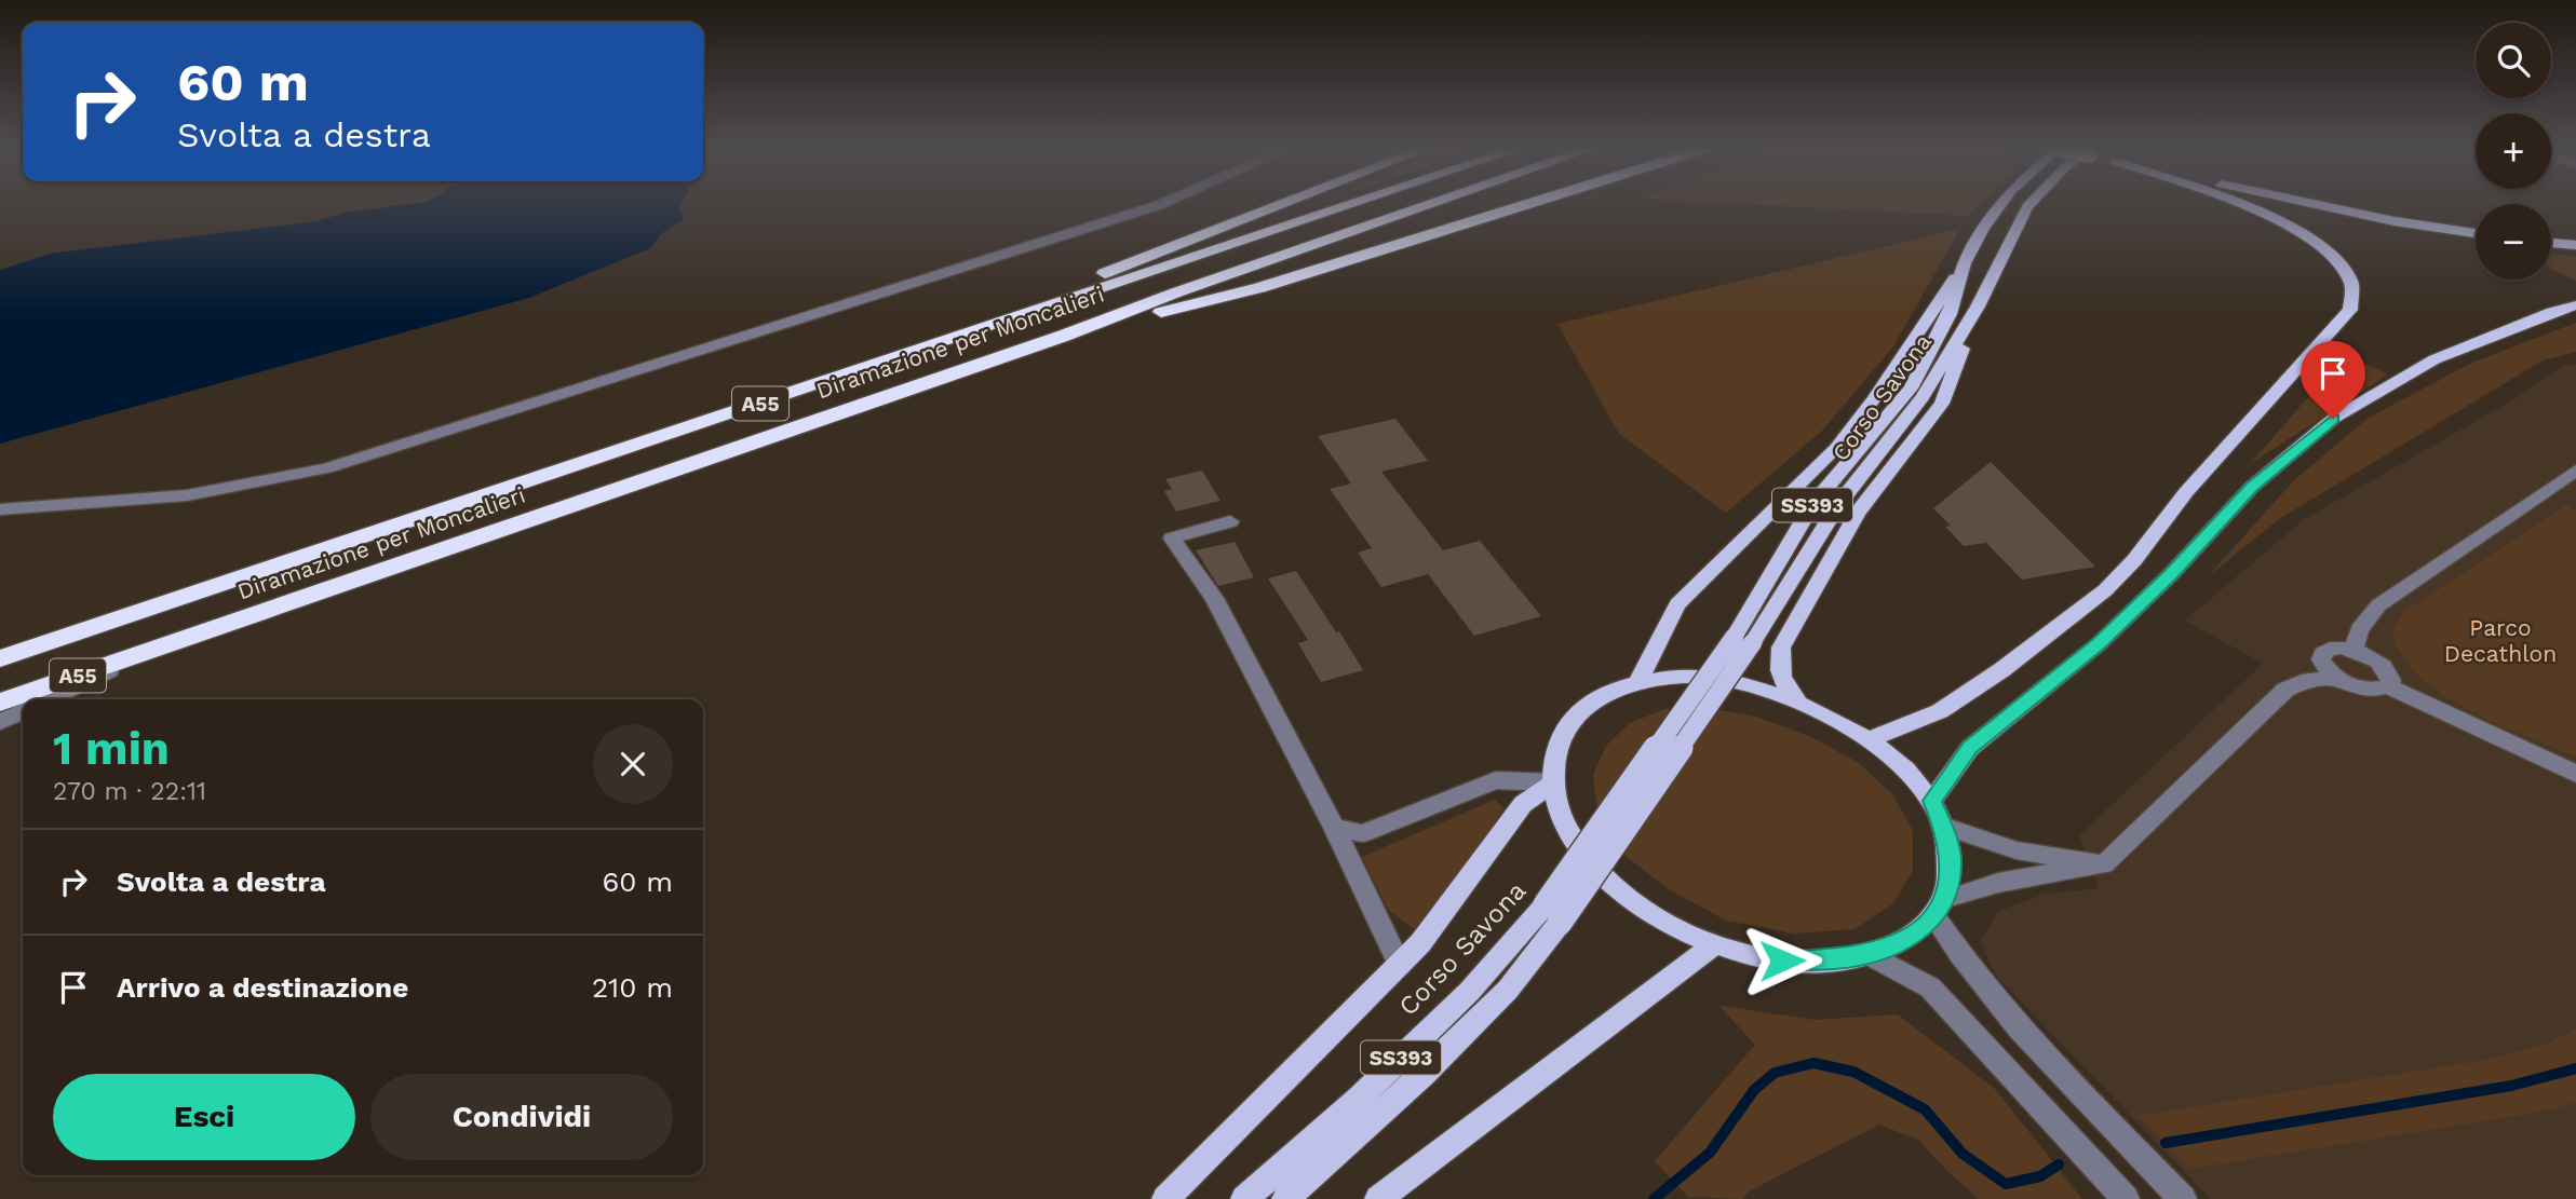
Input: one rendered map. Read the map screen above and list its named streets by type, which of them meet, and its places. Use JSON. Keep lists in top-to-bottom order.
{
  "streets": {
    "highway": ["Diramazione per Moncalieri", "A55"],
    "main road": ["Corso Savona", "SS393"]
  },
  "parks": ["Parco Decathlon"],
  "page": {
    "map_buttons": ["+", "−"],
    "turn": ["60 m", "Svolta a destra"],
    "heading": ["1 min", "270 m · 22:11"],
    "list": [
      {
        "name": "Svolta a destra",
        "value": "60 m"
      },
      {
        "name": "Arrivo a destinazione",
        "value": "210 m"
      }
    ],
    "buttons": ["Esci", "Condividi"]
  }
}
